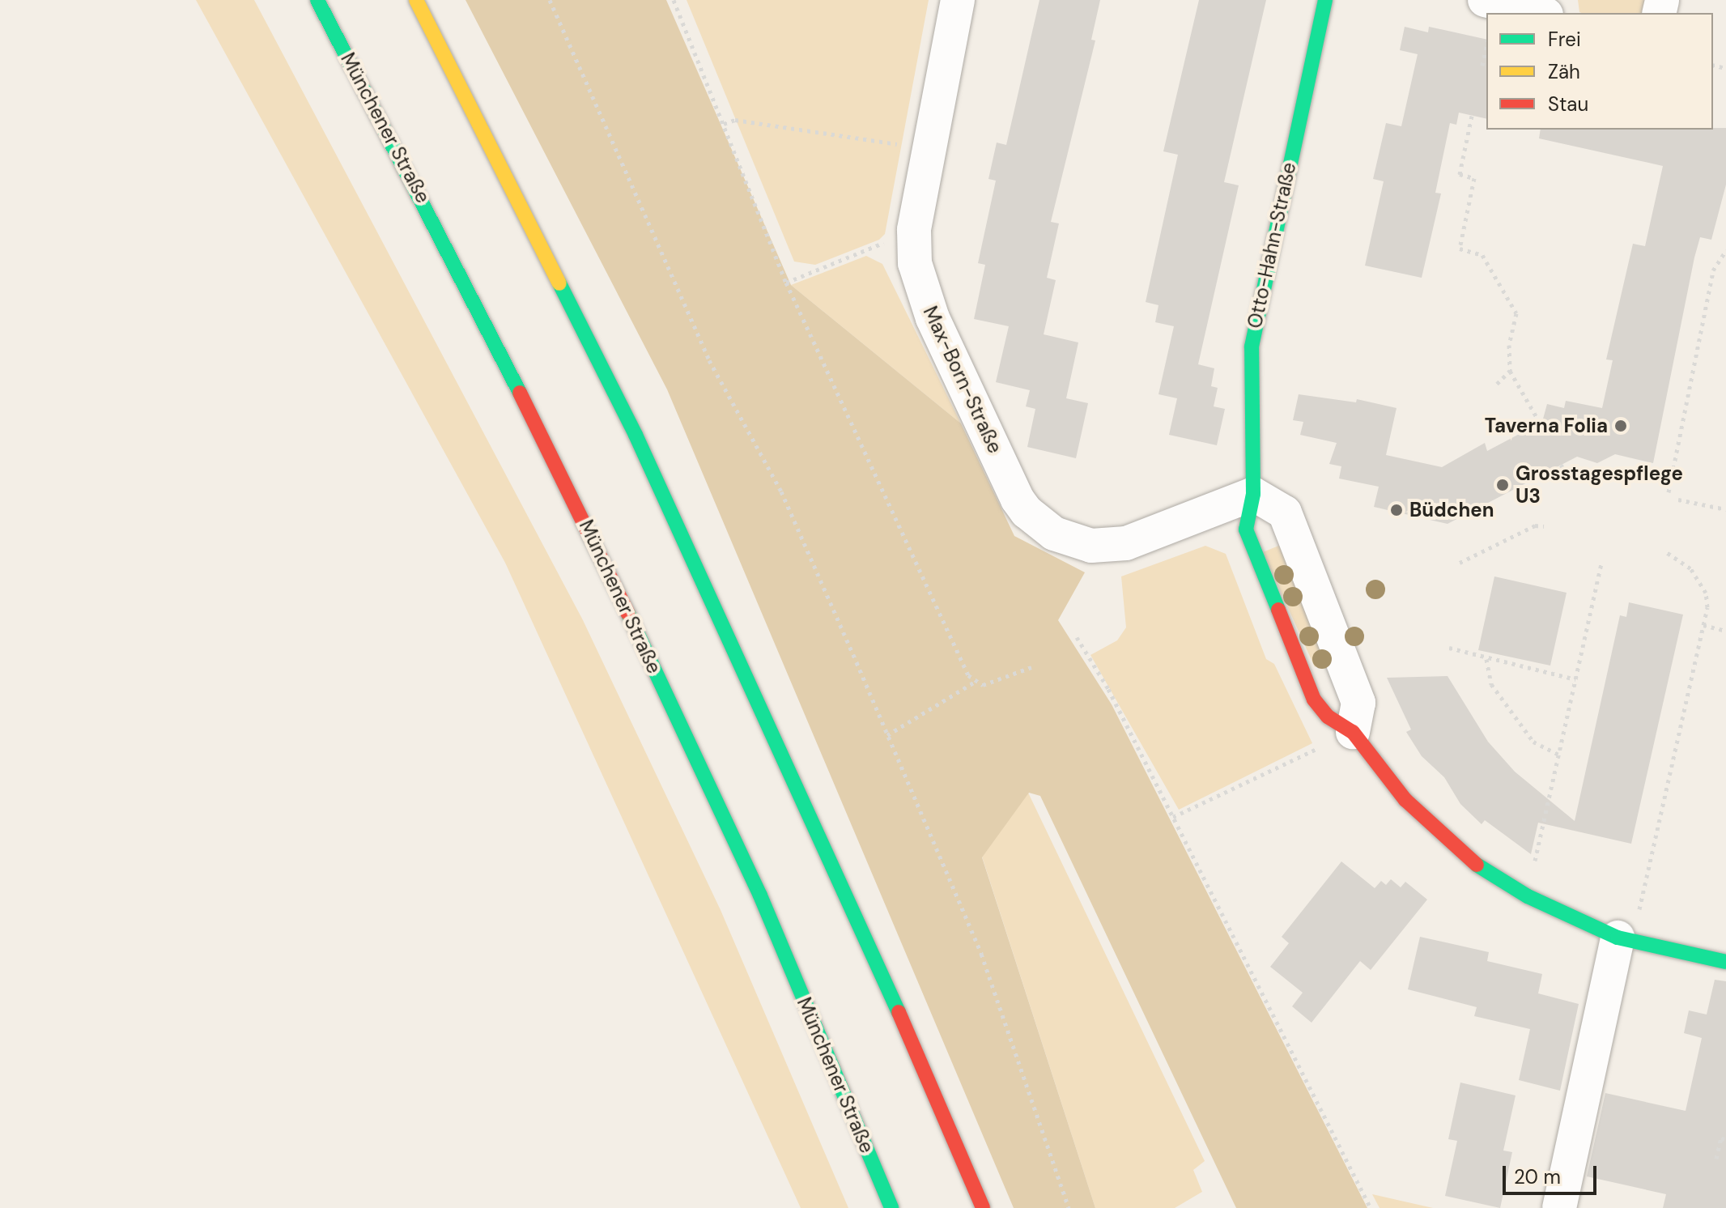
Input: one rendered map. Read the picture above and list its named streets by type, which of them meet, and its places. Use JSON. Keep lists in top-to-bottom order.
{
  "streets": {
    "main road": ["Münchener Straße", "Otto-Hahn-Straße"],
    "street": ["Max-Born-Straße"]
  },
  "crossings": [
    ["Otto-Hahn-Straße", "Max-Born-Straße"]
  ],
  "places": ["Taverna Folia", "Grosstagespflege U3", "Büdchen"],
  "legend": ["Frei", "Zäh", "Stau"],
  "scale_bar": "20 m"
}
